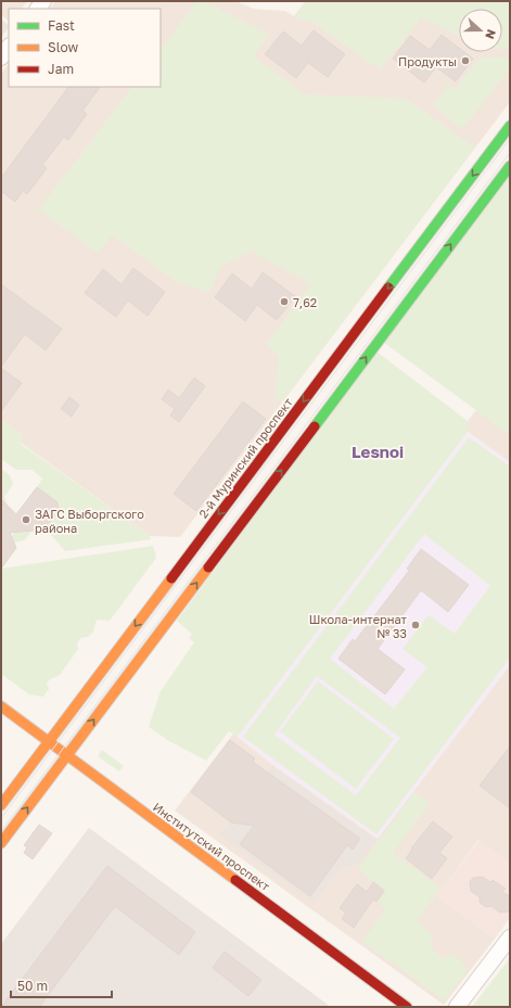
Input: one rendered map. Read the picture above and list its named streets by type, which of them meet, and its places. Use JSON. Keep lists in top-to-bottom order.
{
  "streets": {
    "main road": ["2-й Муринский проспект", "Институтский проспект"]
  },
  "crossings": [
    ["2-й Муринский проспект", "Институтский проспект"]
  ],
  "districts": ["Lesnoi"],
  "places": [
    "Продукты",
    "7,62",
    "ЗАГС Выборгского района",
    "Школа-интернат № 33"
  ],
  "legend": ["Fast", "Slow", "Jam"],
  "scale_bar": "50 m",
  "north": "right"
}
